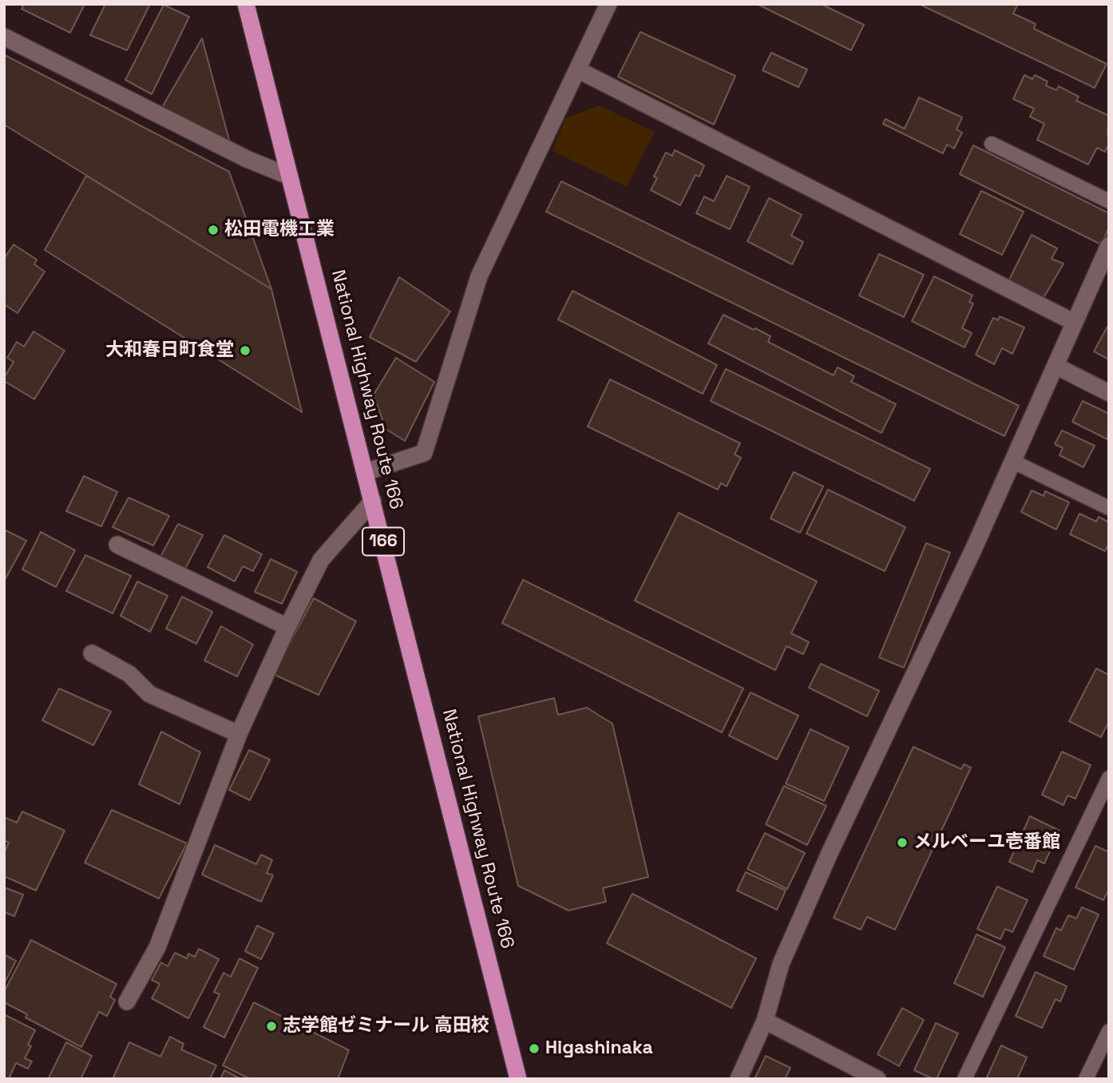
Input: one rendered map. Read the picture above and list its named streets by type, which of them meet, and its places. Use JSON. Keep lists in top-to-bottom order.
{
  "streets": {
    "highway": ["National Highway Route 166", "166"]
  },
  "places": [
    "松田電機工業",
    "大和春日町食堂",
    "メルベーユ壱番館",
    "志学館ゼミナール 高田校",
    "Higashinaka"
  ]
}
